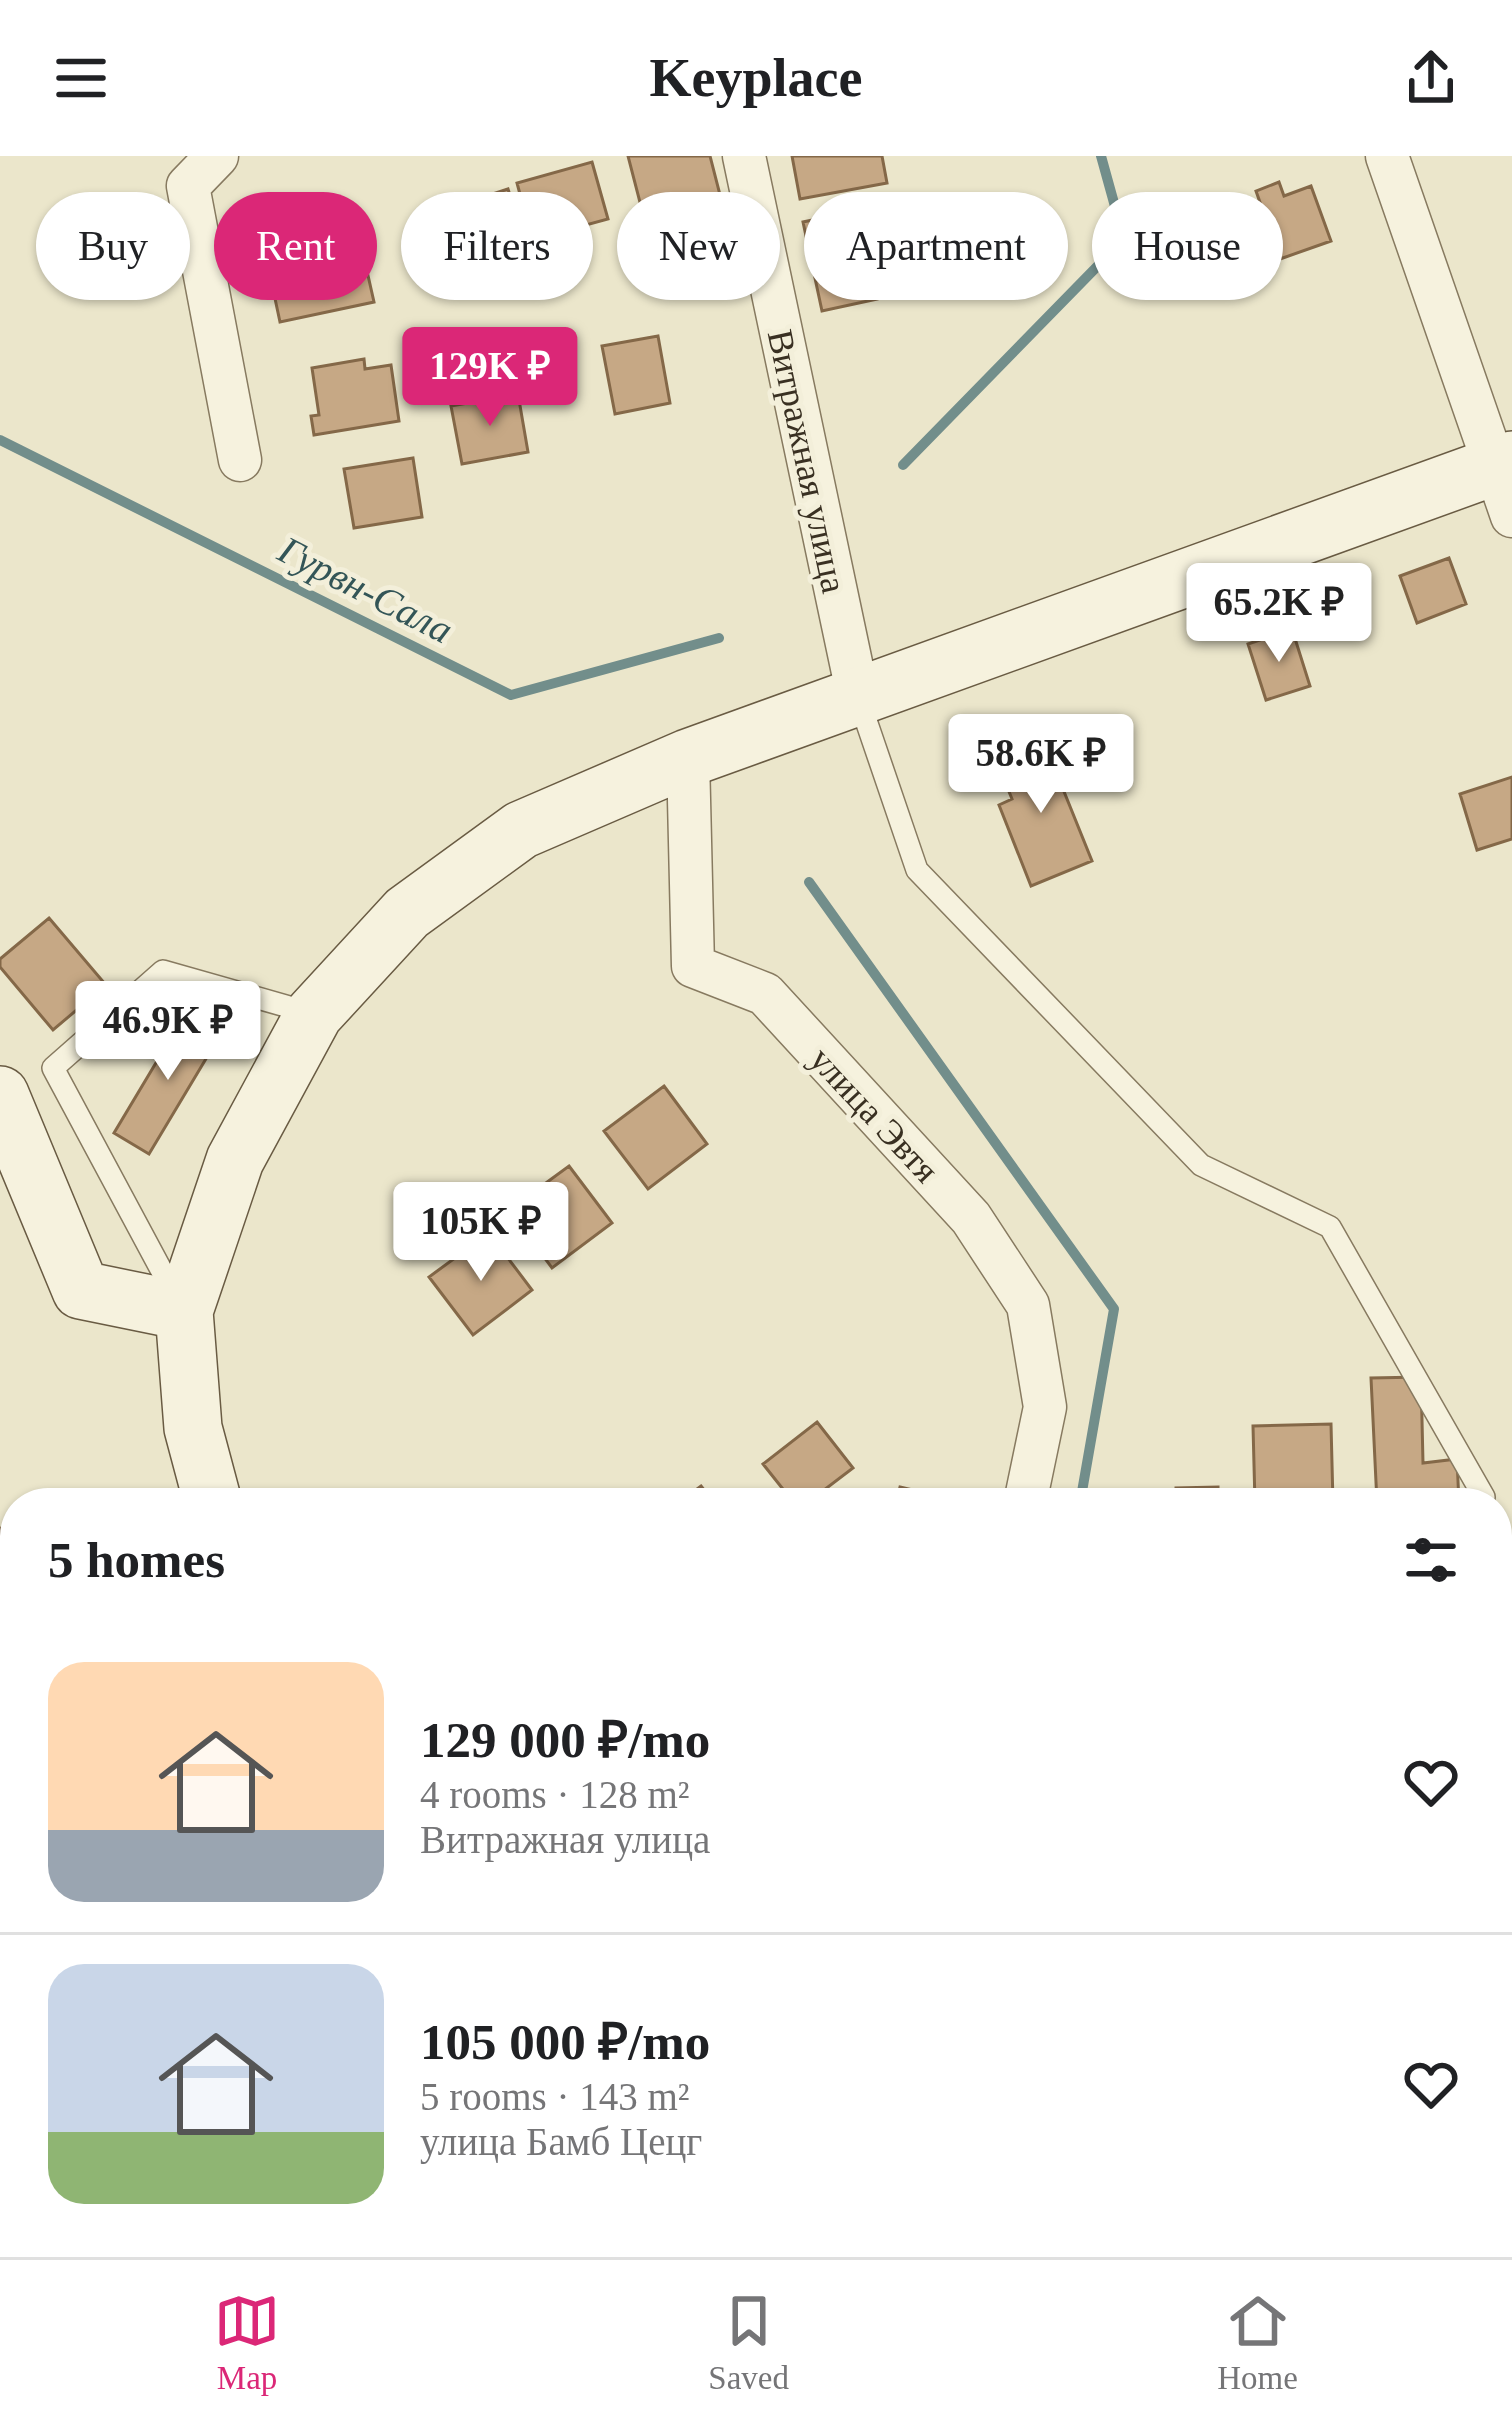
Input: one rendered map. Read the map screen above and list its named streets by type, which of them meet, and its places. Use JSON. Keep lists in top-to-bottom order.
{
  "streets": {
    "street": ["Витражная улица", "улица Эвтя"]
  },
  "water": ["Гурвн-Сала"],
  "page": {
    "header": "Keyplace",
    "chip": [
      "Buy",
      "Rent",
      "Filters",
      "New",
      "Apartment",
      "House"
    ],
    "price": [
      "129K ₽",
      "65.2K ₽",
      "58.6K ₽",
      "46.9K ₽",
      "105K ₽"
    ],
    "heading": "5 homes",
    "list": [
      {
        "name": "129 000 ₽/mo",
        "note": "4 rooms · 128 m² · Витражная улица"
      },
      {
        "name": "105 000 ₽/mo",
        "note": "5 rooms · 143 m² · улица Бамб Цецг"
      }
    ],
    "tabs": ["Map", "Saved", "Home"]
  }
}
